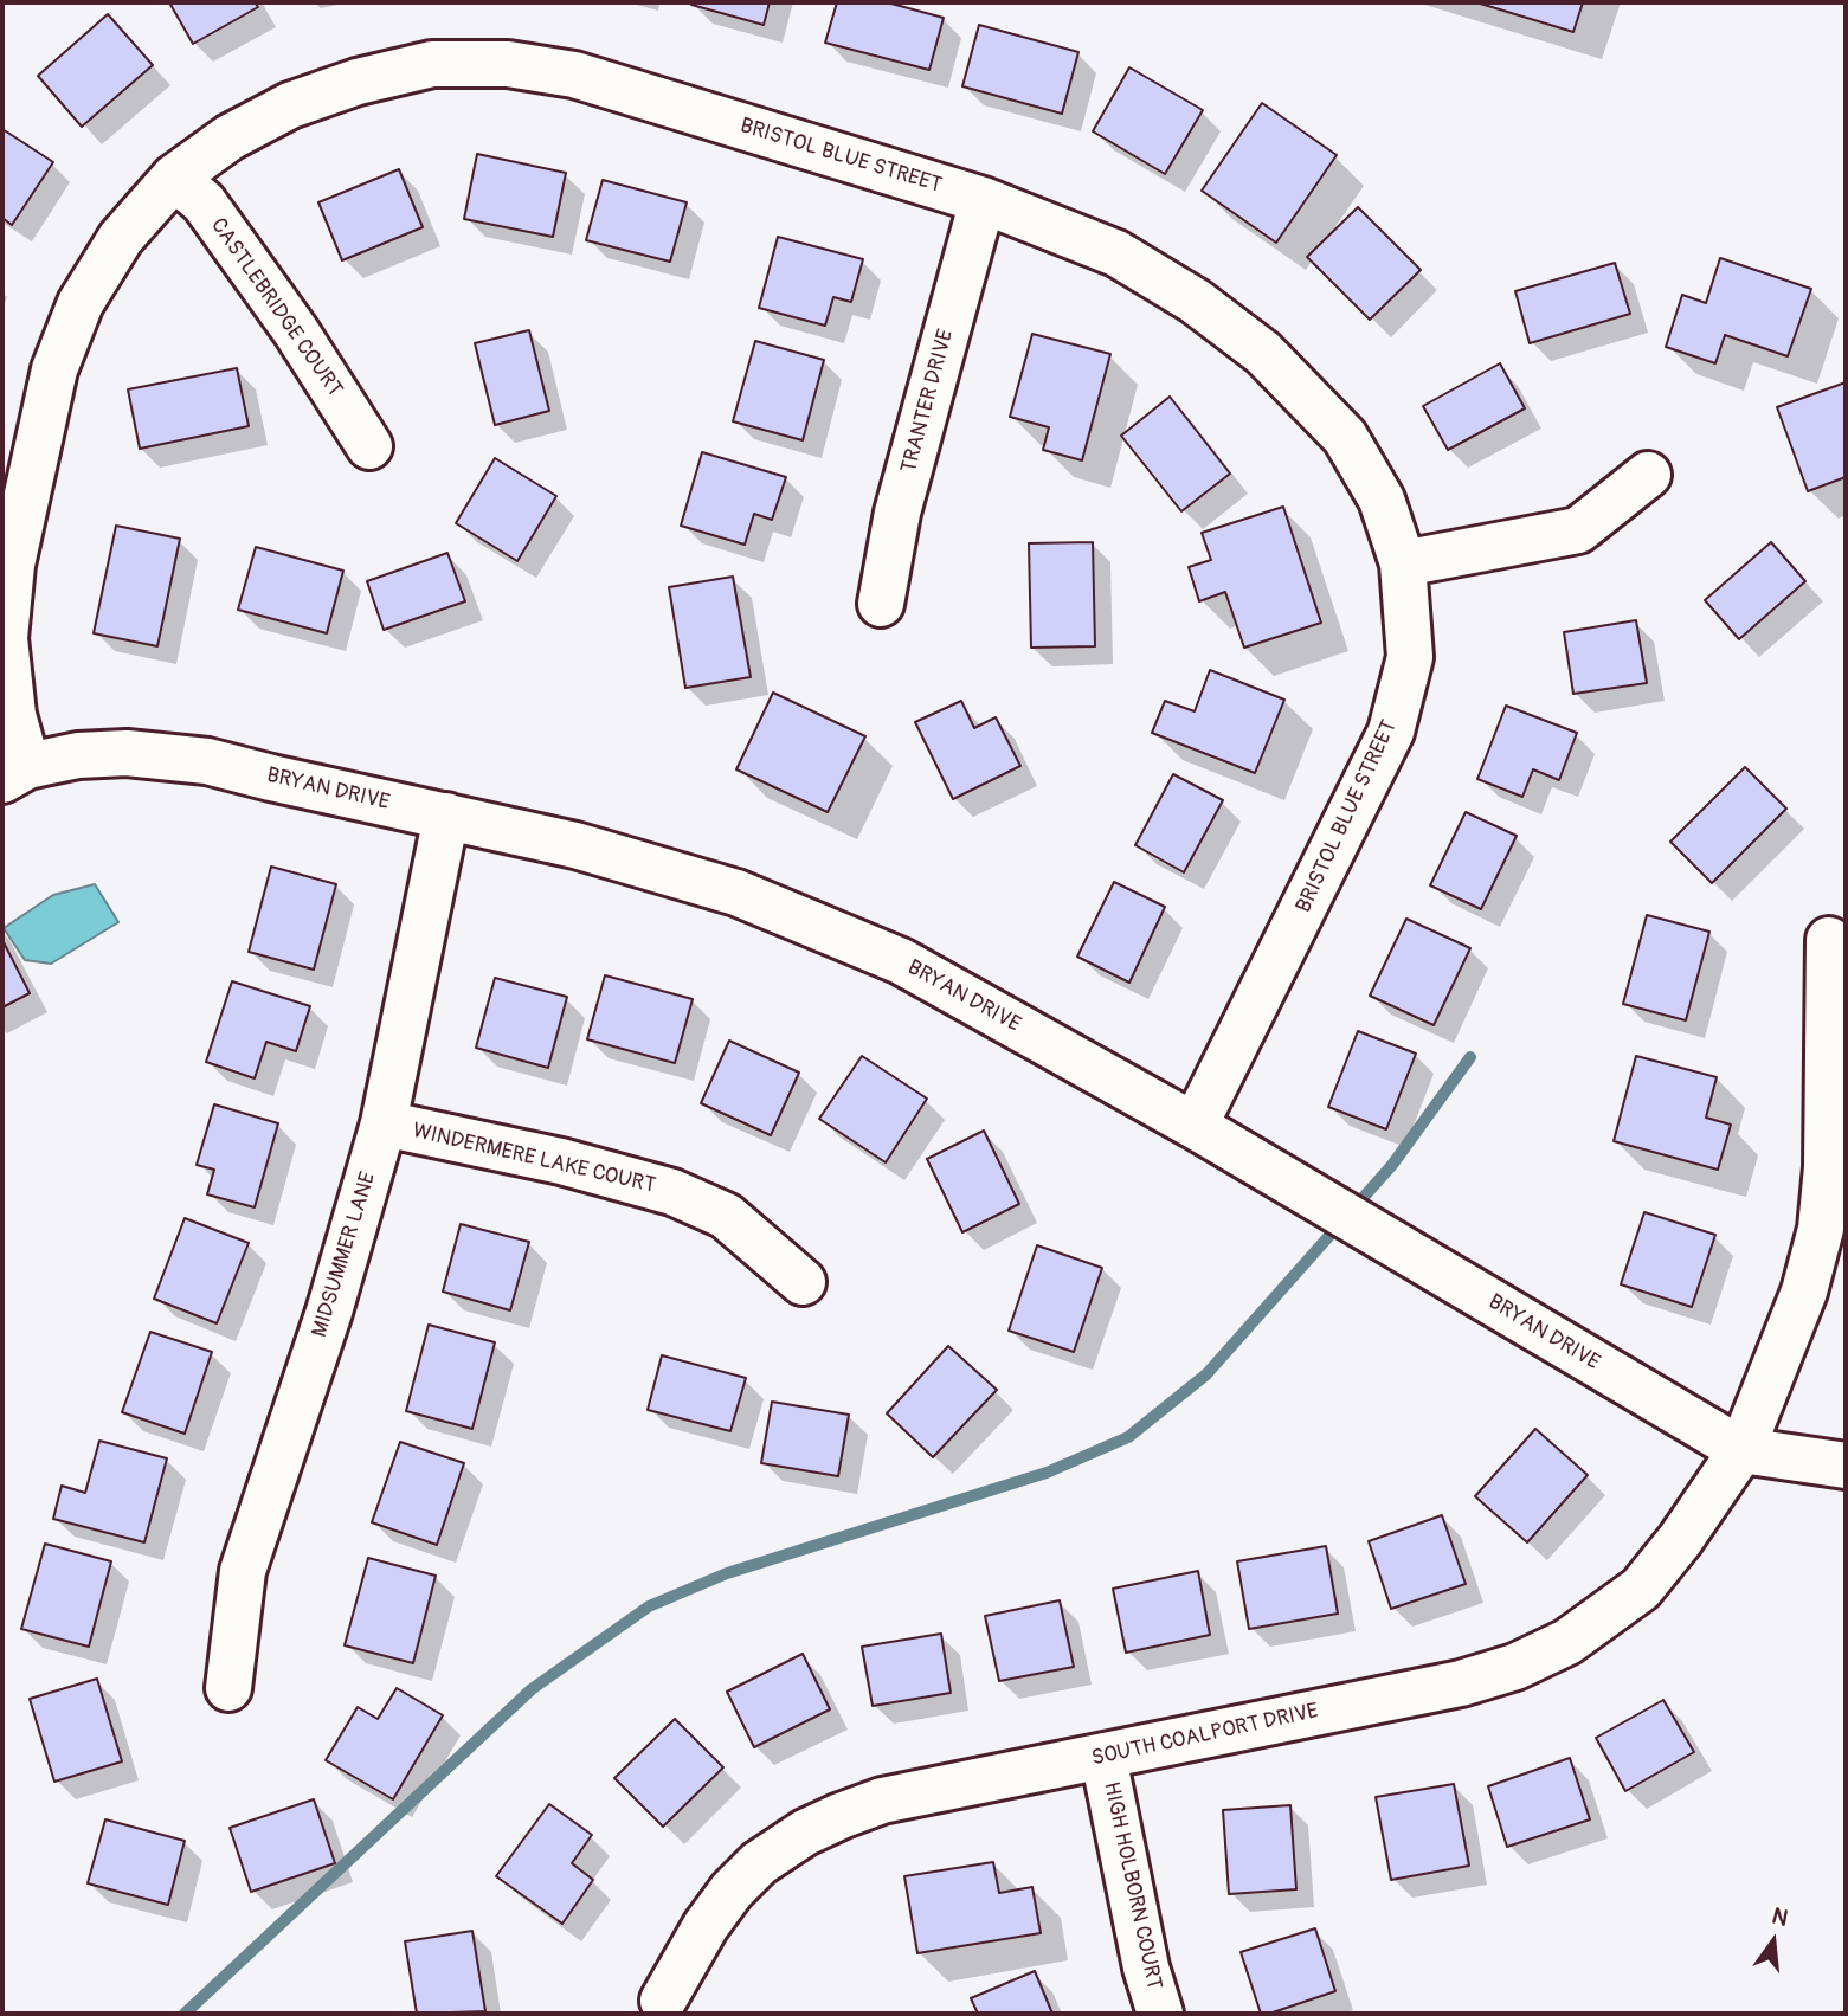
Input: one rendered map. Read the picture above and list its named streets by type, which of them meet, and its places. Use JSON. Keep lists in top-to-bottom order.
{
  "streets": {
    "street": [
      "BRISTOL BLUE STREET",
      "CASTLEBRIDGE COURT",
      "TRANTER DRIVE",
      "BRYAN DRIVE",
      "WINDERMERE LAKE COURT",
      "MIDSUMMER LANE",
      "SOUTH COALPORT DRIVE",
      "HIGH HOLBORN COURT"
    ]
  },
  "crossings": [
    ["BRISTOL BLUE STREET", "CASTLEBRIDGE COURT"],
    ["BRISTOL BLUE STREET", "TRANTER DRIVE"],
    ["BRISTOL BLUE STREET", "BRYAN DRIVE"],
    ["BRYAN DRIVE", "MIDSUMMER LANE"],
    ["BRYAN DRIVE", "SOUTH COALPORT DRIVE"],
    ["WINDERMERE LAKE COURT", "MIDSUMMER LANE"],
    ["SOUTH COALPORT DRIVE", "HIGH HOLBORN COURT"]
  ],
  "north": "top"
}
